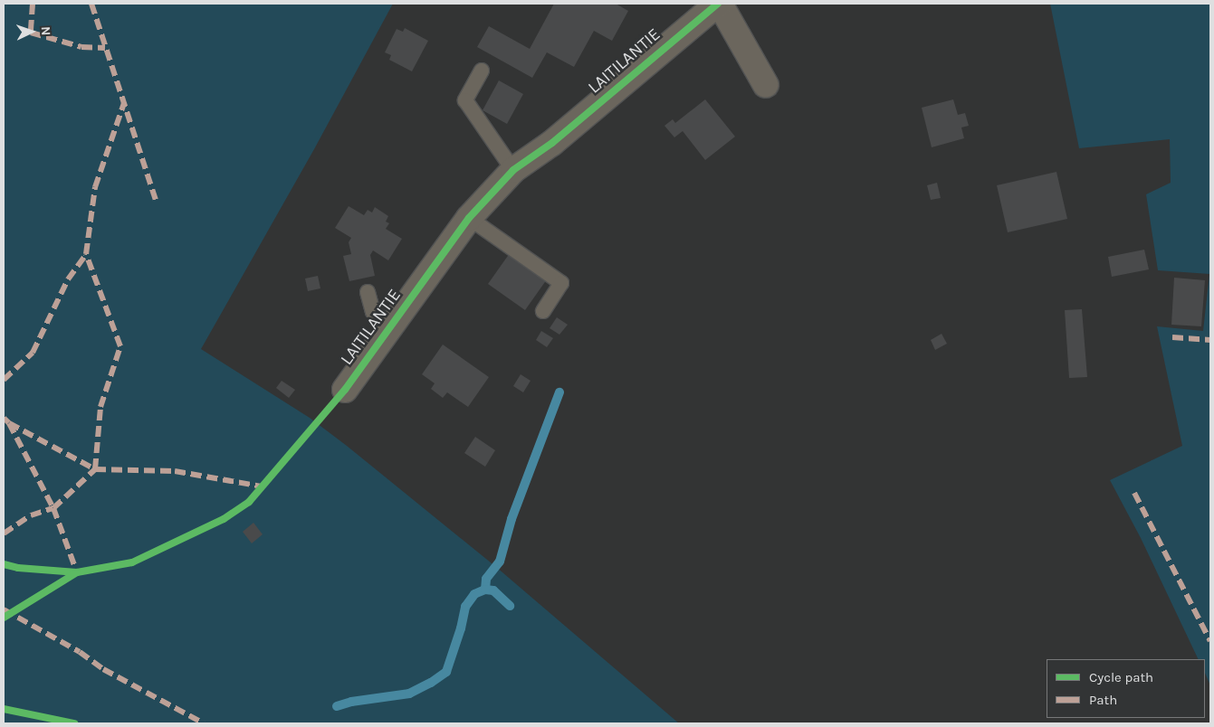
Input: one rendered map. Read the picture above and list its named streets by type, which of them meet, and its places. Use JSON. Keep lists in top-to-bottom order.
{
  "streets": {
    "street": ["LAITILANTIE"]
  },
  "legend": ["Cycle path", "Path"],
  "north": "right"
}
